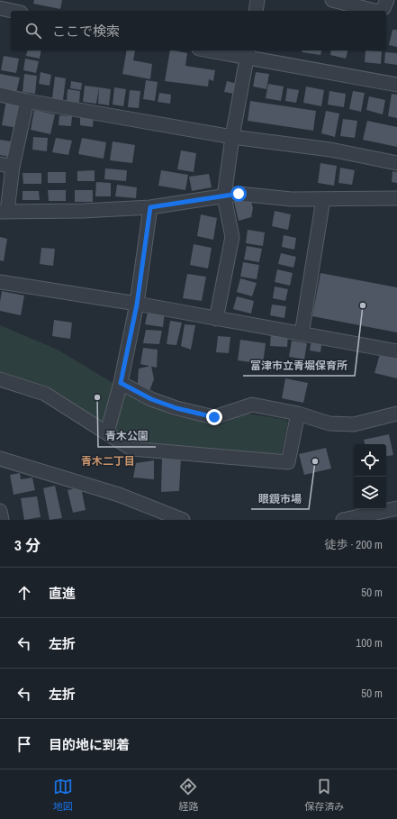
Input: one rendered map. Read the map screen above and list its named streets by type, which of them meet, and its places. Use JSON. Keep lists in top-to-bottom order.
{
  "districts": ["青木二丁目"],
  "places": ["富津市立青堀保育所", "青木公園", "眼鏡市場"],
  "page": {
    "search": "ここで検索",
    "heading": ["3 分", "徒歩 · 200 m"],
    "list": [
      ["直進", "50 m"],
      ["左折", "100 m"],
      ["左折", "50 m"],
      "目的地に到着"
    ],
    "nav": ["地図", "経路", "保存済み"]
  }
}
